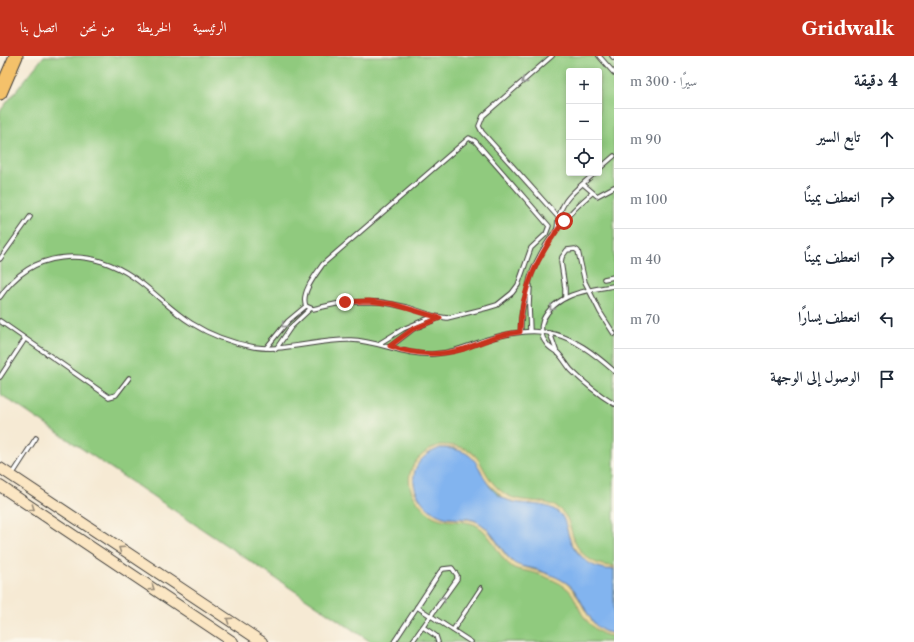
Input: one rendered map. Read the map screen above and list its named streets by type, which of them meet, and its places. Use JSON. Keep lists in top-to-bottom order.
{
  "page": {
    "header": "Gridwalk",
    "nav": [
      "الرئيسية",
      "الخريطة",
      "من نحن",
      "اتصل بنا"
    ],
    "heading": ["4 دقيقة", "سيرًا · 300 m"],
    "map_buttons": ["+", "−"],
    "list": [
      ["تابع السير", "90 m"],
      ["انعطف يمينًا", "100 m"],
      ["انعطف يمينًا", "40 m"],
      ["انعطف يسارًا", "70 m"],
      "الوصول إلى الوجهة"
    ]
  }
}
